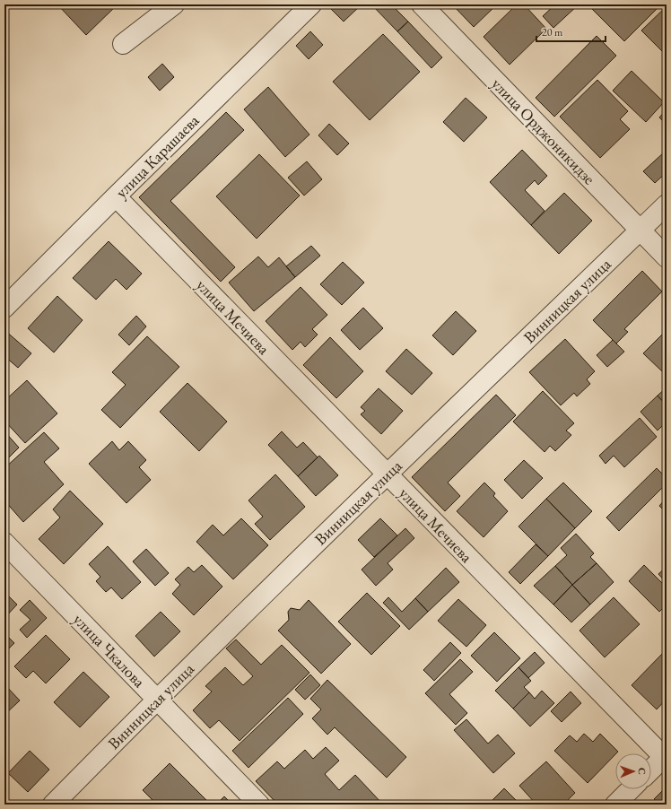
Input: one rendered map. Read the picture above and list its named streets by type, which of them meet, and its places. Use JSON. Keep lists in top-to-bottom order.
{
  "streets": {
    "street": [
      "улица Орджоникидзе",
      "улица Карашаева",
      "Винницкая улица",
      "улица Мечиева",
      "улица Чкалова"
    ]
  },
  "crossings": [
    ["улица Орджоникидзе", "Винницкая улица"],
    ["улица Карашаева", "улица Мечиева"],
    ["Винницкая улица", "улица Мечиева"],
    ["Винницкая улица", "улица Чкалова"]
  ],
  "scale_bar": "20 m",
  "north": "right"
}
